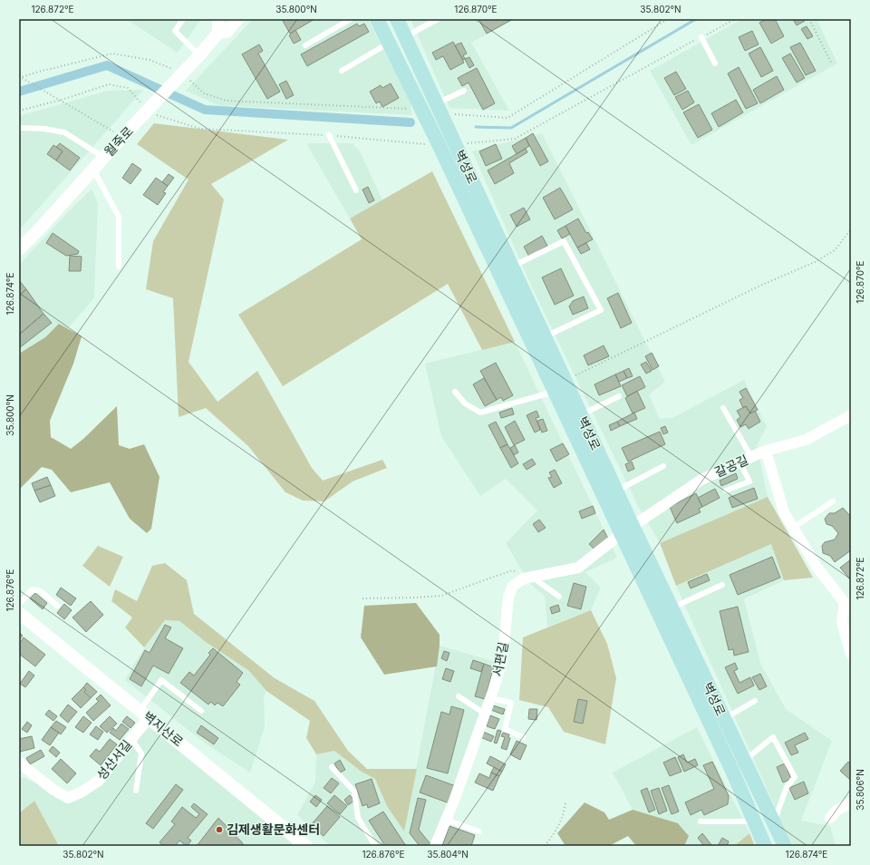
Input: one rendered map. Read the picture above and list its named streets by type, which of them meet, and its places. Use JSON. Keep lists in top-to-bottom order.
{
  "streets": {
    "main road": ["벽성로"],
    "street": [
      "월죽로",
      "갈공길",
      "서편길",
      "벽지산로",
      "성산서길"
    ]
  },
  "crossings": [
    ["벽성로", "갈공길"],
    ["벽성로", "서편길"],
    ["갈공길", "서편길"],
    ["벽지산로", "성산서길"]
  ],
  "places": ["김제생활문화센터"],
  "coordinates": [
    "126.872°E",
    "35.800°N",
    "126.870°E",
    "35.802°N",
    "126.874°E",
    "126.876°E",
    "35.806°N",
    "35.804°N"
  ]
}
